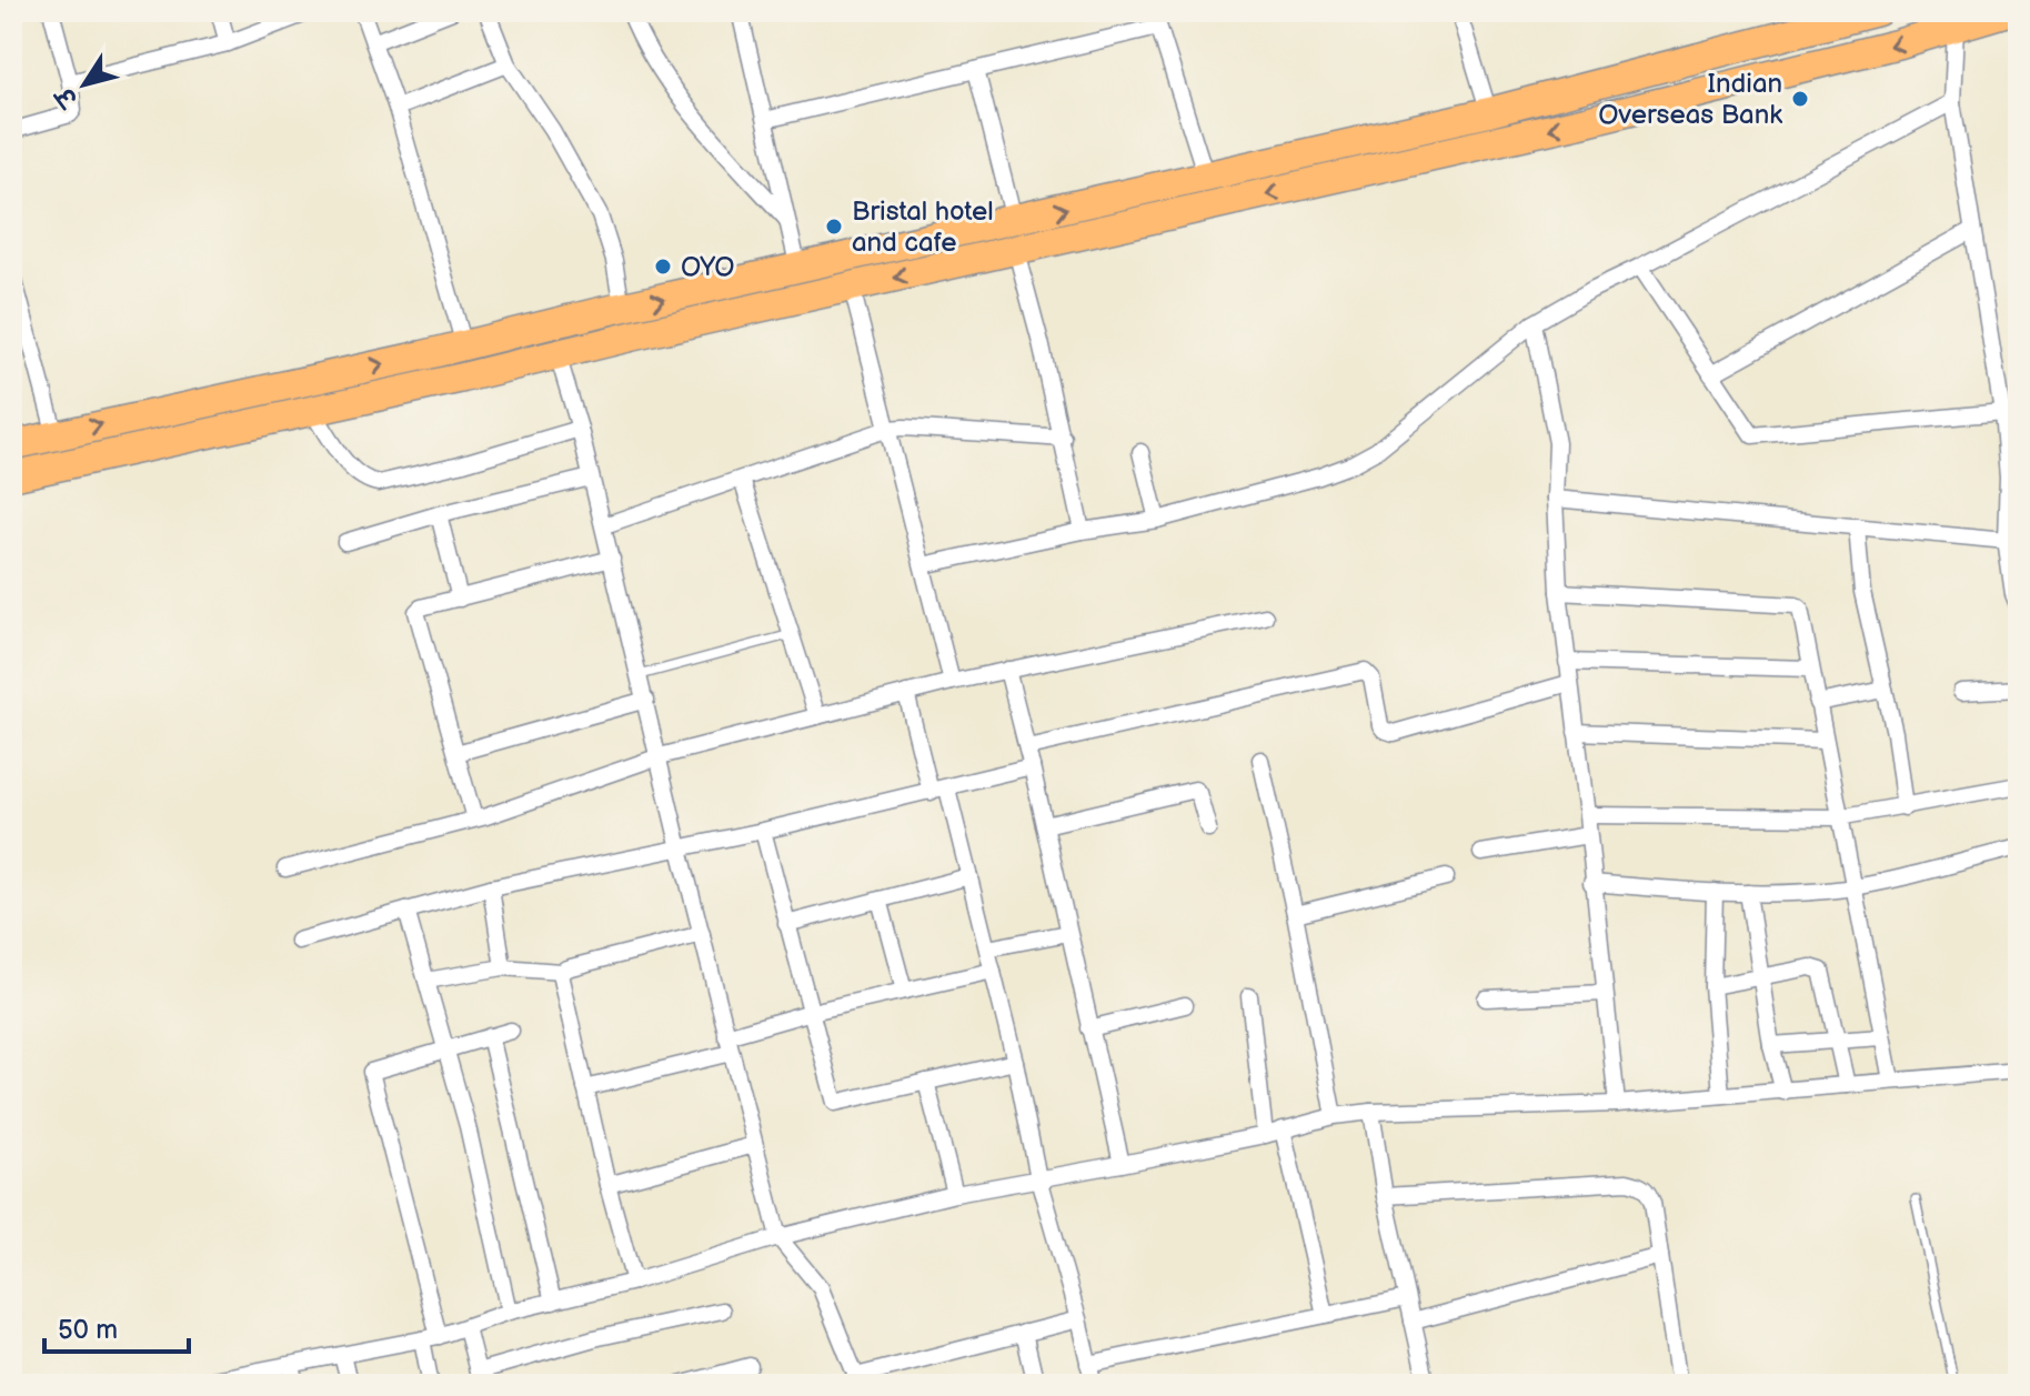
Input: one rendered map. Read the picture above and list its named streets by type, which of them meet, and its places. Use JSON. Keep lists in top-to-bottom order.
{
  "places": ["Indian Overseas Bank", "Bristal hotel and cafe", "OYO"],
  "scale_bar": "50 m",
  "north": "bottom left"
}
